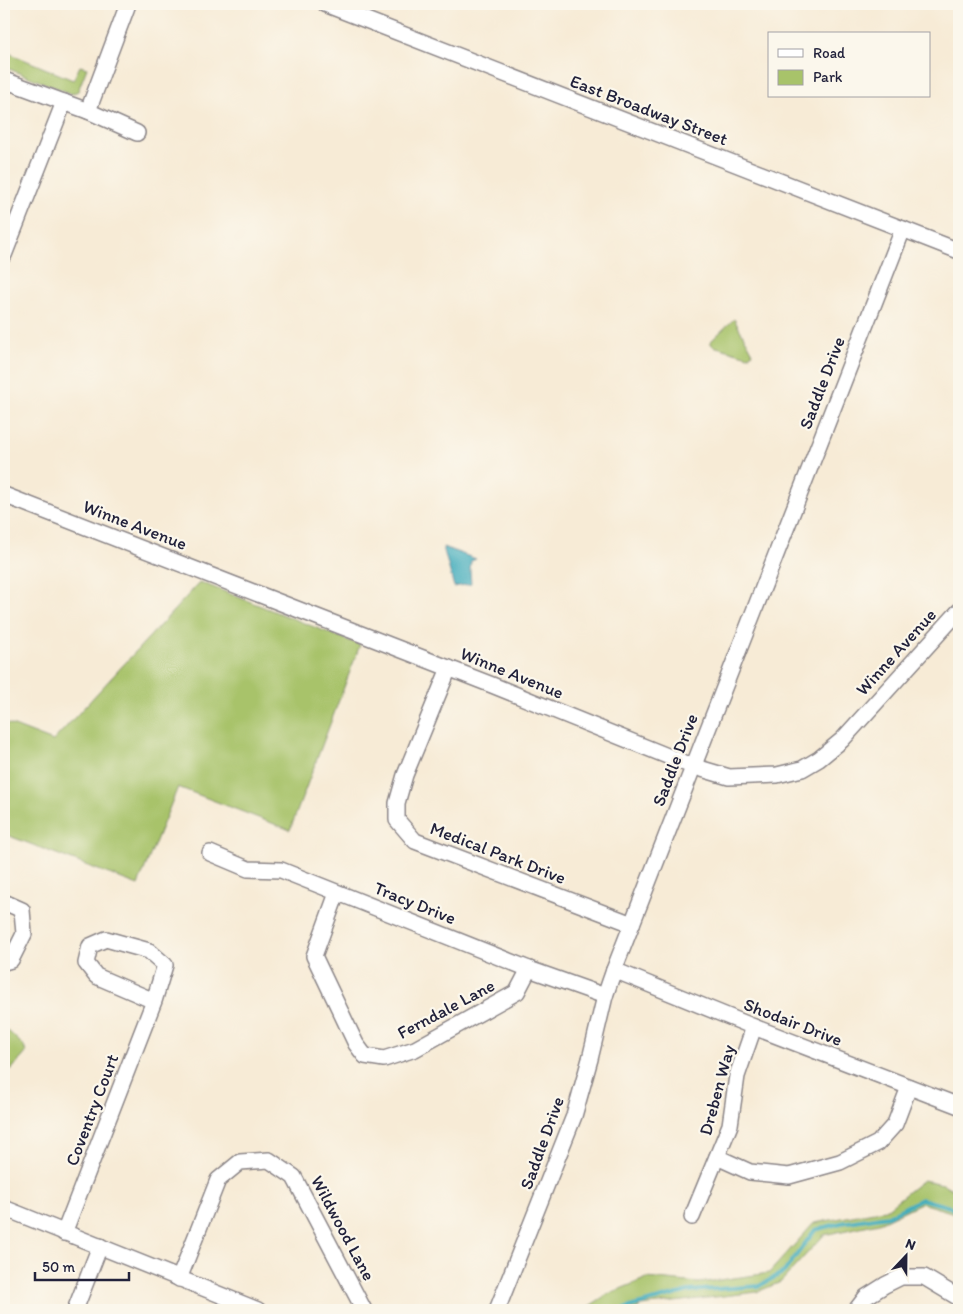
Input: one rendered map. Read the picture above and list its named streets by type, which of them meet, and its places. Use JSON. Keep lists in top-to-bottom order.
{
  "streets": {
    "street": [
      "East Broadway Street",
      "Saddle Drive",
      "Winne Avenue",
      "Medical Park Drive",
      "Tracy Drive",
      "Ferndale Lane",
      "Shodair Drive",
      "Dreben Way",
      "Coventry Court",
      "Wildwood Lane"
    ]
  },
  "crossings": [
    ["East Broadway Street", "Saddle Drive"],
    ["Saddle Drive", "Winne Avenue"],
    ["Saddle Drive", "Medical Park Drive"],
    ["Saddle Drive", "Tracy Drive"],
    ["Saddle Drive", "Shodair Drive"],
    ["Winne Avenue", "Medical Park Drive"],
    ["Tracy Drive", "Ferndale Lane"],
    ["Shodair Drive", "Dreben Way"]
  ],
  "legend": ["Road", "Park"],
  "scale_bar": "50 m",
  "north": "top"
}
